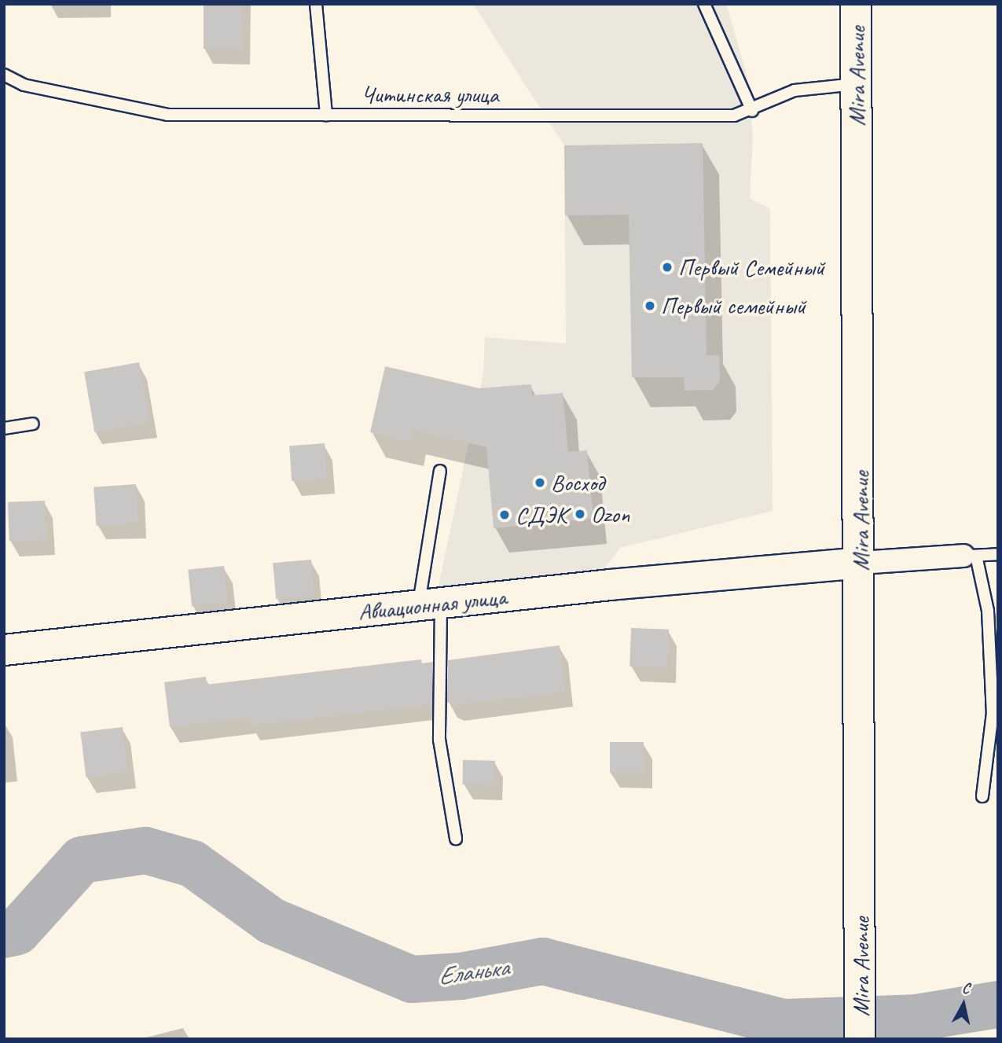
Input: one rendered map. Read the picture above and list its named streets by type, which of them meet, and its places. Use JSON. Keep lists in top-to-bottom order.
{
  "streets": {
    "main road": ["Mira Avenue", "Авиационная улица"],
    "lane": ["Читинская улица"]
  },
  "crossings": [
    ["Mira Avenue", "Читинская улица"],
    ["Mira Avenue", "Авиационная улица"]
  ],
  "water": ["Еланька"],
  "places": [
    "Первый Семейный",
    "Первый семейный",
    "Восход",
    "Ozon",
    "СДЭК"
  ],
  "north": "top"
}
